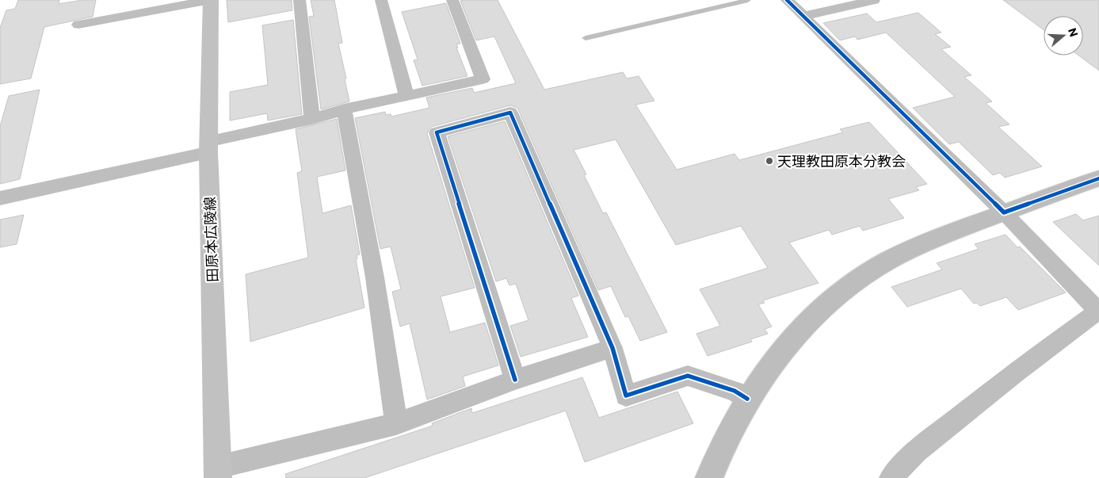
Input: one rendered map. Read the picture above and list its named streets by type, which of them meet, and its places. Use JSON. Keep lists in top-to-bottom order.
{
  "streets": {
    "main road": ["田原本広陵線"]
  },
  "places": ["天理教田原本分教会"],
  "north": "right"
}
